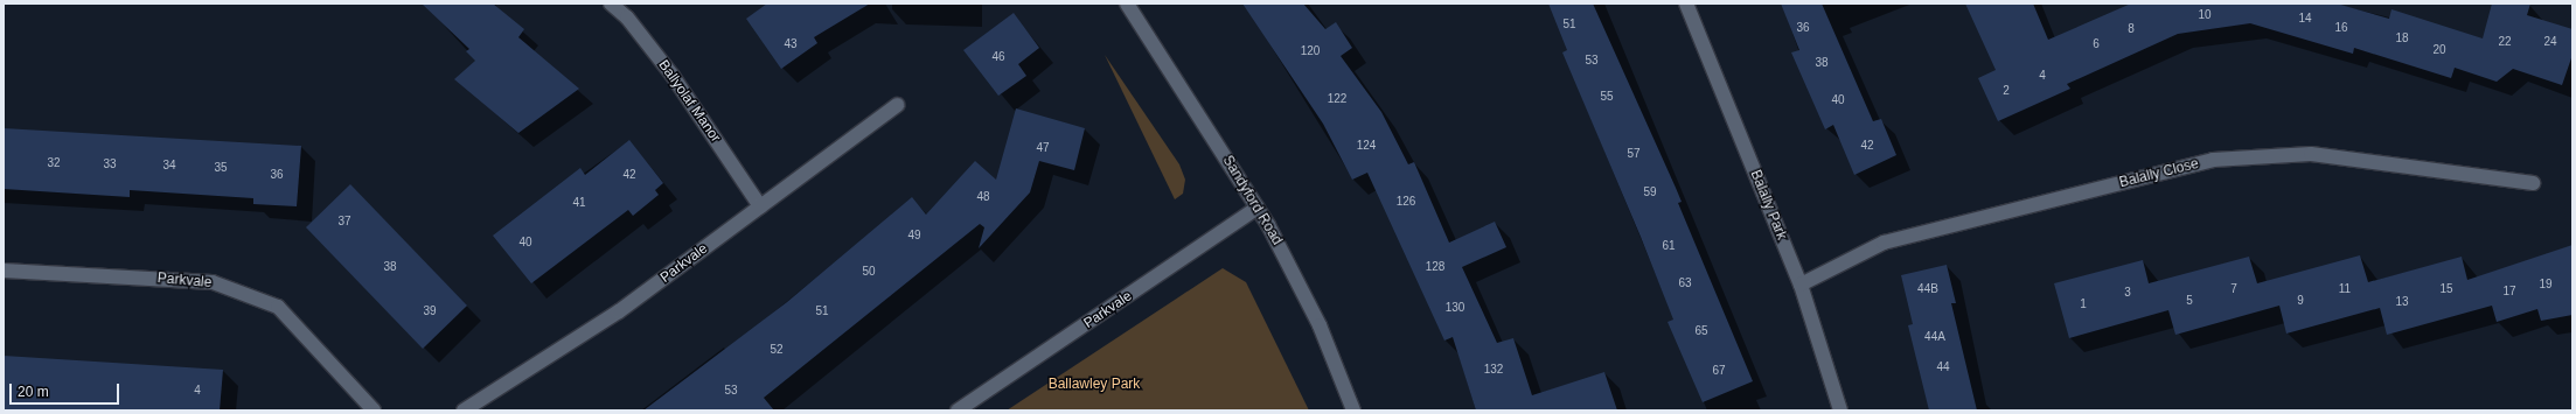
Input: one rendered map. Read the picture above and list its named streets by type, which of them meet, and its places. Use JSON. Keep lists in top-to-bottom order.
{
  "streets": {
    "street": [
      "Ballyolaf Manor",
      "Balally Close",
      "Sandyford Road",
      "Balally Park",
      "Parkvale"
    ]
  },
  "crossings": [
    ["Ballyolaf Manor", "Parkvale"],
    ["Balally Close", "Balally Park"],
    ["Sandyford Road", "Parkvale"]
  ],
  "parks": ["Ballawley Park"],
  "house_numbers": [
    "10",
    "14",
    "51",
    "36",
    "16",
    "8",
    "18",
    "22",
    "24",
    "43",
    "6",
    "20",
    "120",
    "46",
    "53",
    "38",
    "4",
    "2",
    "55",
    "122",
    "40",
    "124",
    "42",
    "47",
    "57",
    "32",
    "33",
    "34",
    "35",
    "36",
    "42",
    "59",
    "48",
    "126",
    "41",
    "37",
    "49",
    "40",
    "61",
    "38",
    "128",
    "50",
    "63",
    "19",
    "44B",
    "7",
    "11",
    "15",
    "17",
    "3",
    "5",
    "9",
    "13",
    "1",
    "130",
    "39",
    "51",
    "65",
    "44A",
    "52",
    "44",
    "132",
    "67",
    "4",
    "53"
  ],
  "scale_bar": "20 m"
}
